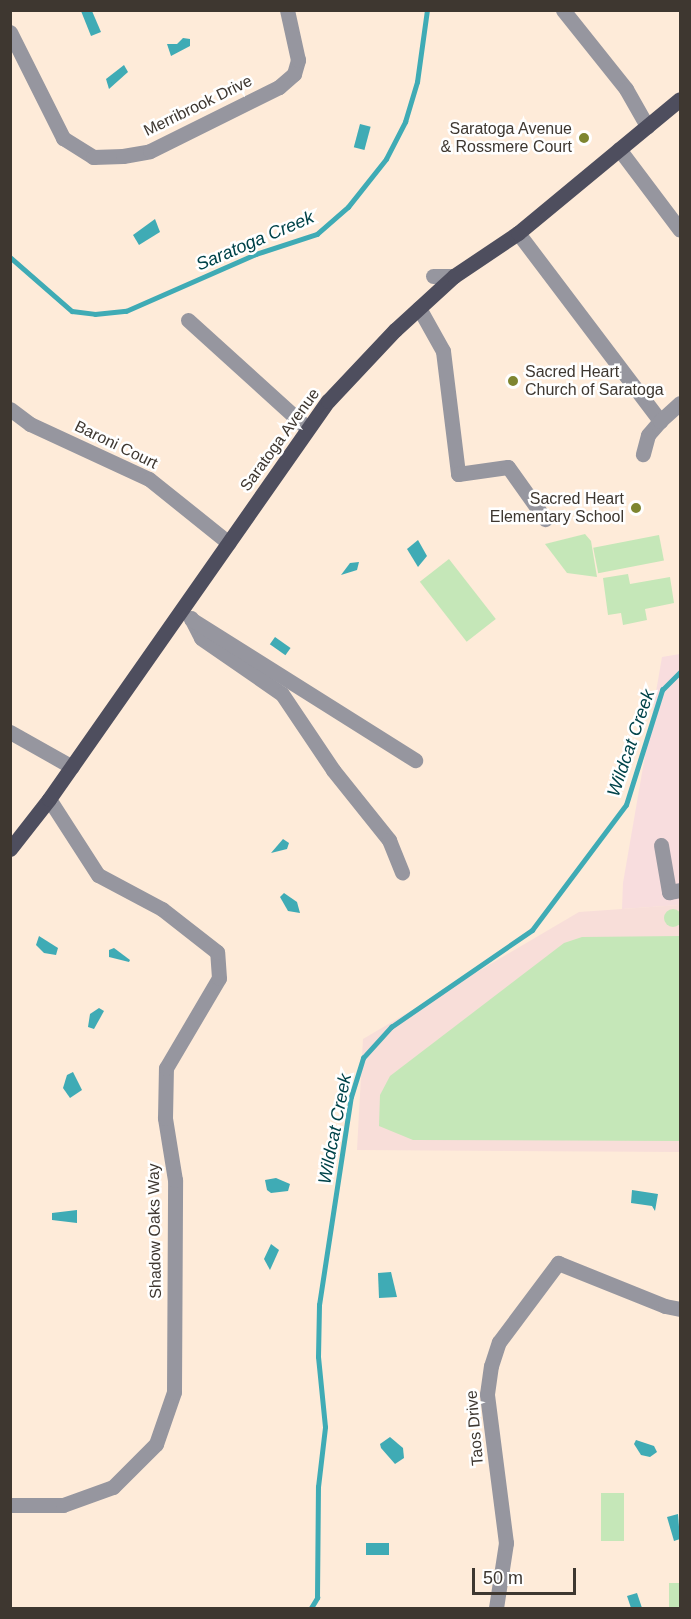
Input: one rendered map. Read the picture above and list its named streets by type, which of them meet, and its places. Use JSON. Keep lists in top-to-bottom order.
{
  "streets": {
    "main road": ["Saratoga Avenue"],
    "street": [
      "Merribrook Drive",
      "Baroni Court",
      "Shadow Oaks Way",
      "Taos Drive"
    ]
  },
  "crossings": [
    ["Saratoga Avenue", "Baroni Court"],
    ["Saratoga Avenue", "Shadow Oaks Way"]
  ],
  "water": ["Saratoga Creek", "Wildcat Creek"],
  "places": ["Saratoga Avenue & Rossmere Court", "Sacred Heart Church of Saratoga", "Sacred Heart Elementary School"],
  "scale_bar": "50 m"
}
